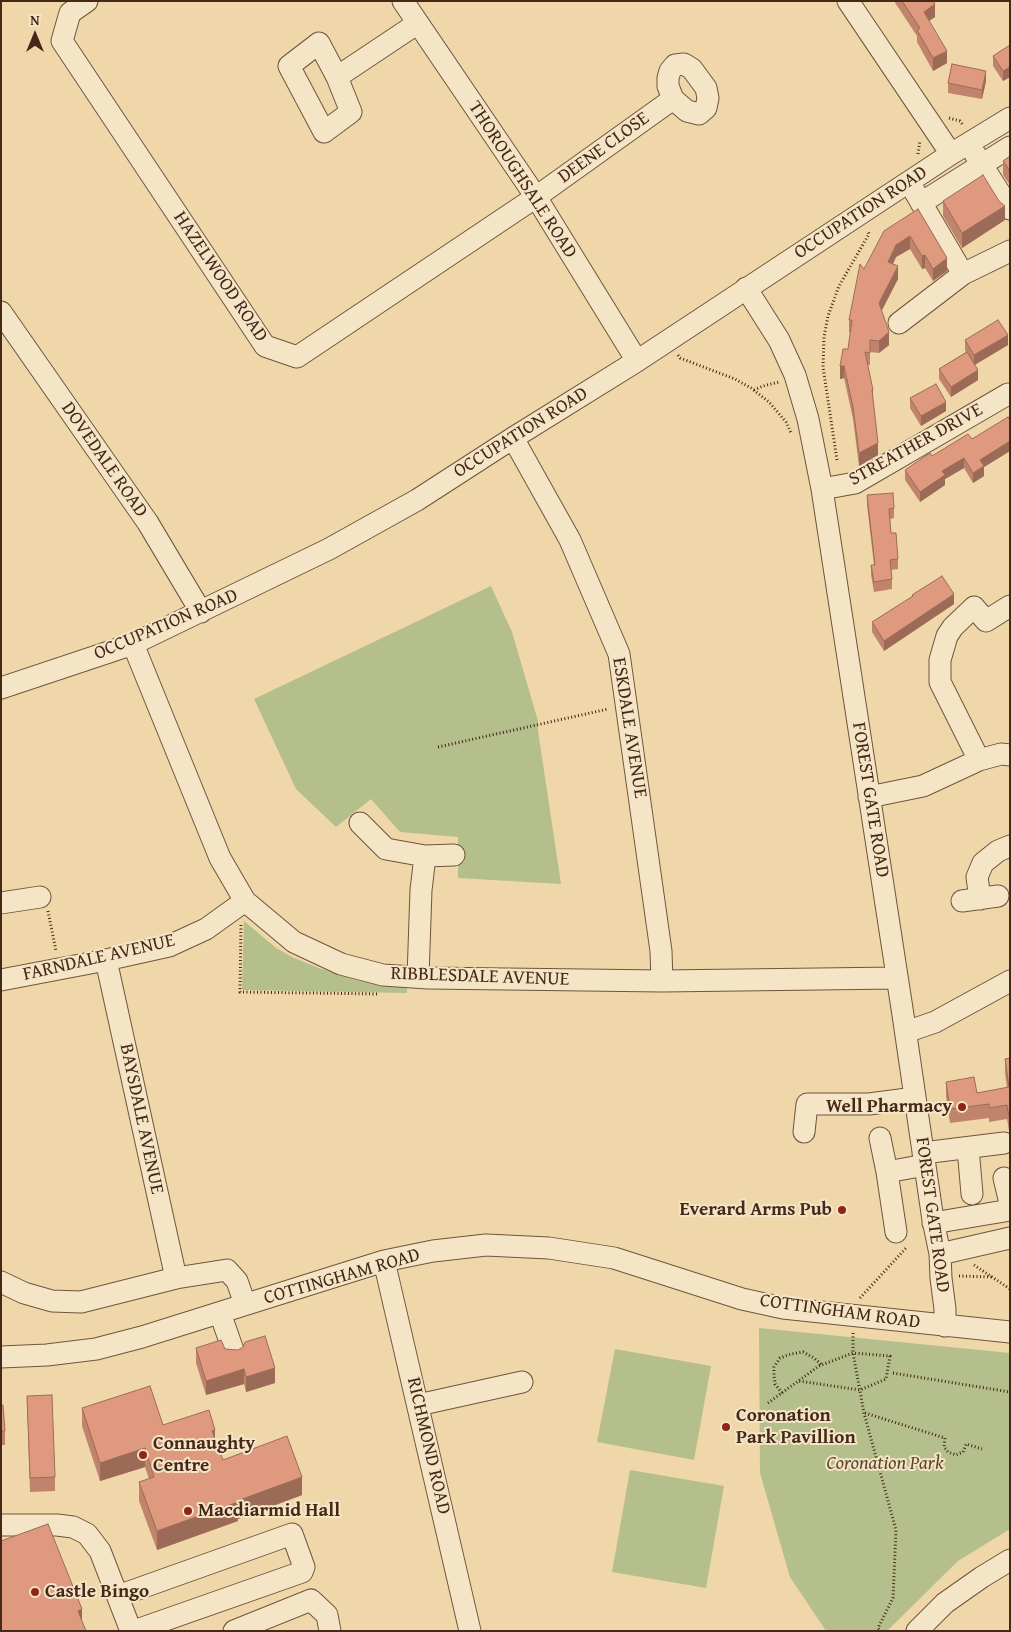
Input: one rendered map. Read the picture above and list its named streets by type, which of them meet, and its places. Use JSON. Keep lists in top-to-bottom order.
{
  "streets": {
    "street": [
      "DEENE CLOSE",
      "THOROUGHSALE ROAD",
      "OCCUPATION ROAD",
      "HAZELWOOD ROAD",
      "STREATHER DRIVE",
      "DOVEDALE ROAD",
      "ESKDALE AVENUE",
      "FOREST GATE ROAD",
      "FARNDALE AVENUE",
      "RIBBLESDALE AVENUE",
      "BAYSDALE AVENUE",
      "COTTINGHAM ROAD",
      "RICHMOND ROAD"
    ]
  },
  "crossings": [
    ["DEENE CLOSE", "THOROUGHSALE ROAD"],
    ["DEENE CLOSE", "HAZELWOOD ROAD"],
    ["THOROUGHSALE ROAD", "OCCUPATION ROAD"],
    ["THOROUGHSALE ROAD", "HAZELWOOD ROAD"],
    ["OCCUPATION ROAD", "DOVEDALE ROAD"],
    ["OCCUPATION ROAD", "ESKDALE AVENUE"],
    ["OCCUPATION ROAD", "FOREST GATE ROAD"],
    ["OCCUPATION ROAD", "RIBBLESDALE AVENUE"],
    ["STREATHER DRIVE", "FOREST GATE ROAD"],
    ["ESKDALE AVENUE", "RIBBLESDALE AVENUE"],
    ["FOREST GATE ROAD", "RIBBLESDALE AVENUE"],
    ["FOREST GATE ROAD", "COTTINGHAM ROAD"],
    ["FARNDALE AVENUE", "RIBBLESDALE AVENUE"],
    ["FARNDALE AVENUE", "BAYSDALE AVENUE"],
    ["COTTINGHAM ROAD", "RICHMOND ROAD"]
  ],
  "parks": ["Coronation Park"],
  "places": [
    "Well Pharmacy",
    "Everard Arms Pub",
    "Coronation Park Pavillion",
    "Connaughty Centre",
    "Macdiarmid Hall",
    "Castle Bingo"
  ],
  "north": "top"
}
